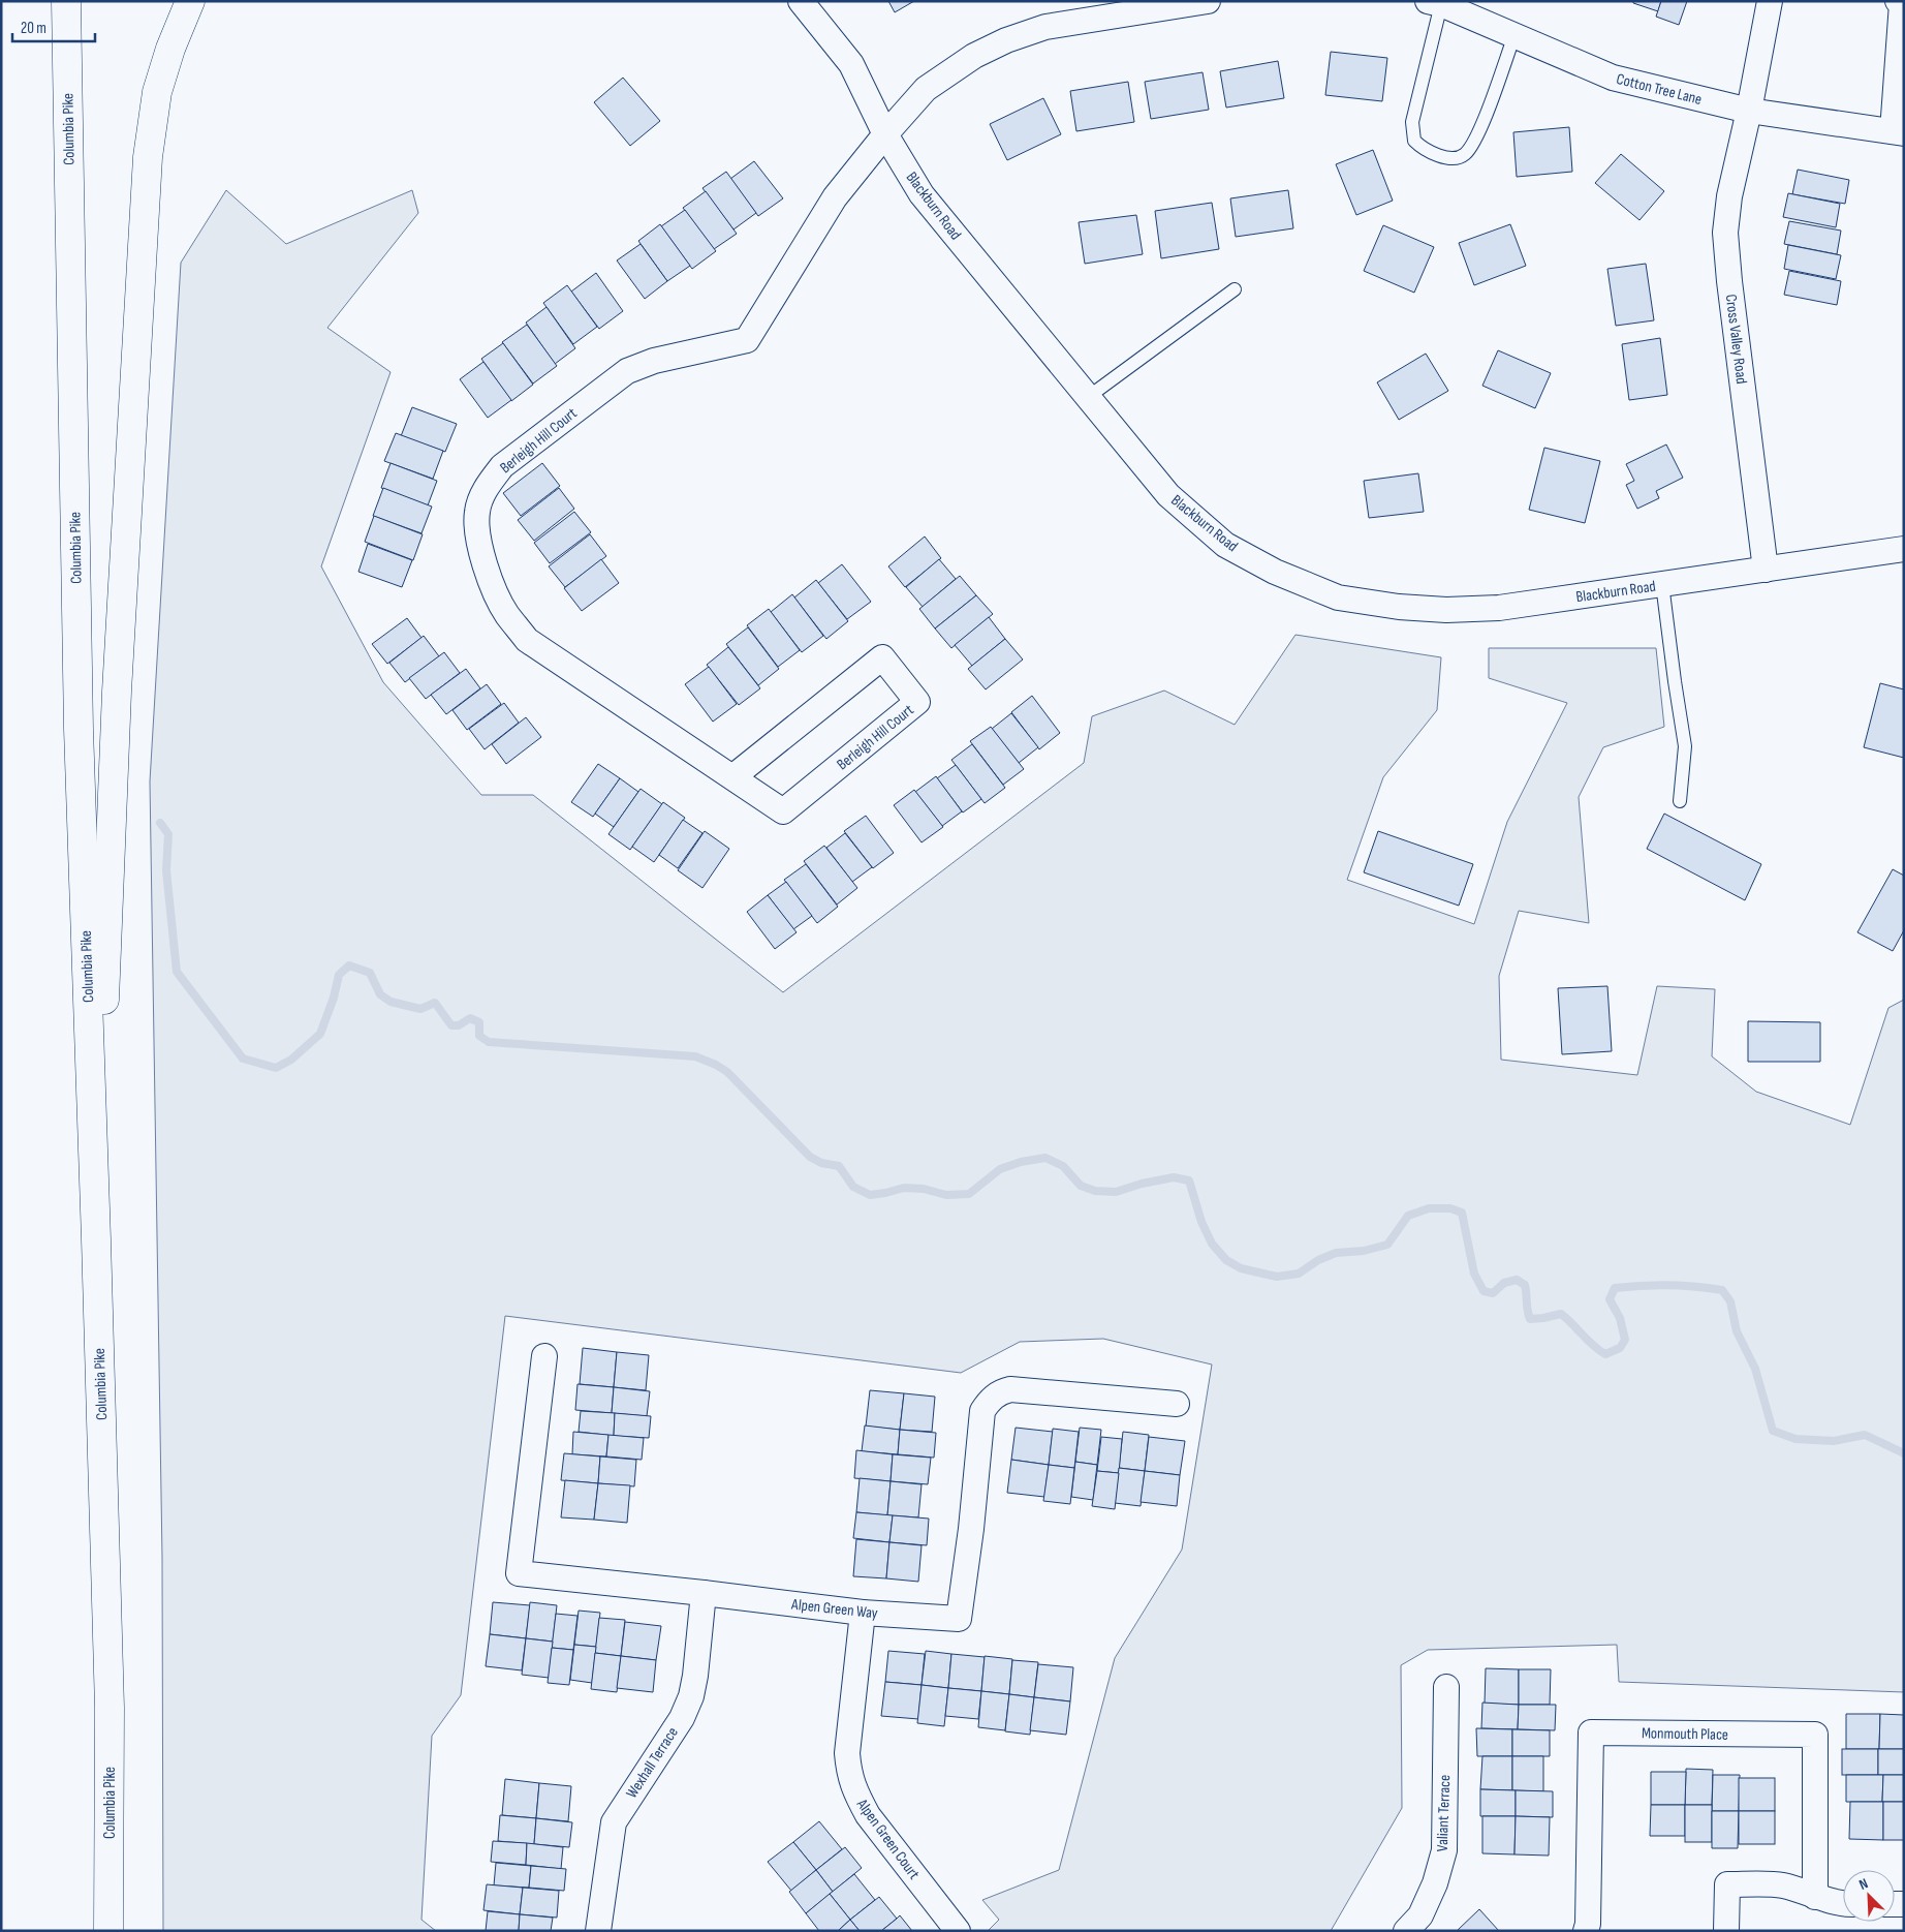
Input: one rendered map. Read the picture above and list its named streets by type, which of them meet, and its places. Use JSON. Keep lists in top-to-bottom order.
{
  "streets": {
    "highway": ["Columbia Pike"],
    "street": [
      "Cotton Tree Lane",
      "Blackburn Road",
      "Cross Valley Road",
      "Berleigh Hill Court",
      "Alpen Green Way",
      "Monmouth Place",
      "Wexhall Terrace",
      "Valiant Terrace",
      "Alpen Green Court"
    ]
  },
  "crossings": [
    ["Cotton Tree Lane", "Cross Valley Road"],
    ["Blackburn Road", "Cross Valley Road"],
    ["Blackburn Road", "Berleigh Hill Court"],
    ["Alpen Green Way", "Wexhall Terrace"],
    ["Alpen Green Way", "Alpen Green Court"]
  ],
  "scale_bar": "20 m",
  "north": "top left"
}
